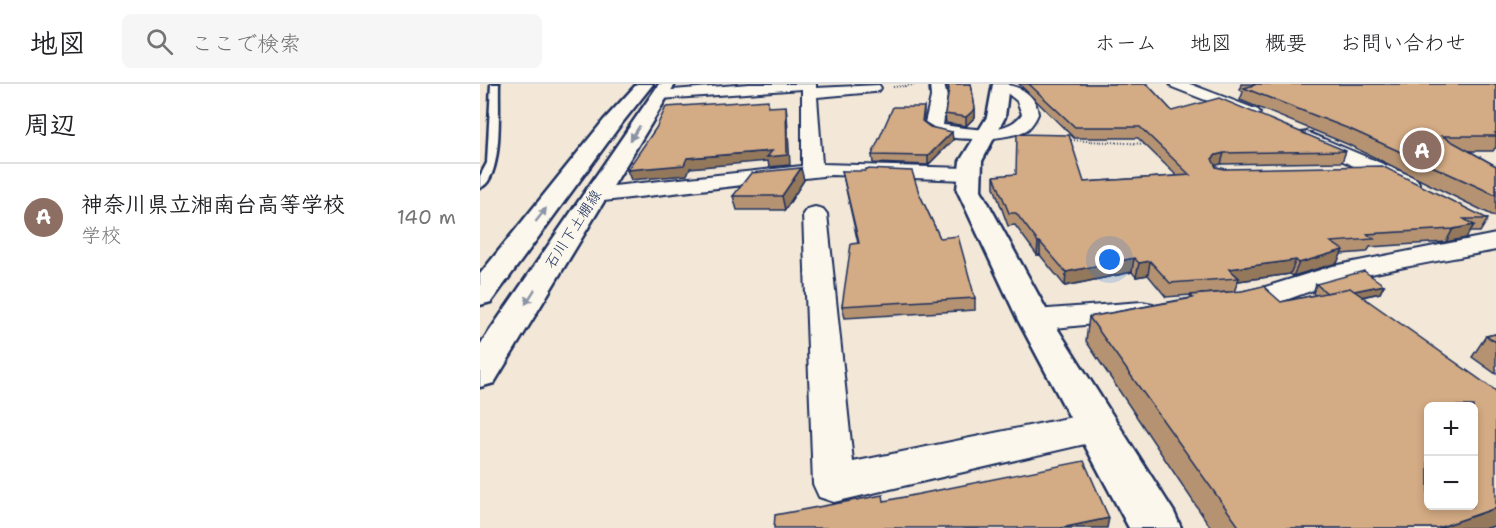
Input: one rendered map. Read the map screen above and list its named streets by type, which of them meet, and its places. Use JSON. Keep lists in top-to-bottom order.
{
  "streets": {
    "street": ["石川下土棚線"]
  },
  "page": {
    "header": "地図",
    "search": "ここで検索",
    "nav": [
      "ホーム",
      "地図",
      "概要",
      "お問い合わせ"
    ],
    "heading": "周辺",
    "pins": "A",
    "list": [
      {
        "mark": "A",
        "name": "神奈川県立湘南台高等学校",
        "note": "学校",
        "value": "140 m"
      }
    ],
    "map_buttons": ["+", "−"]
  }
}
